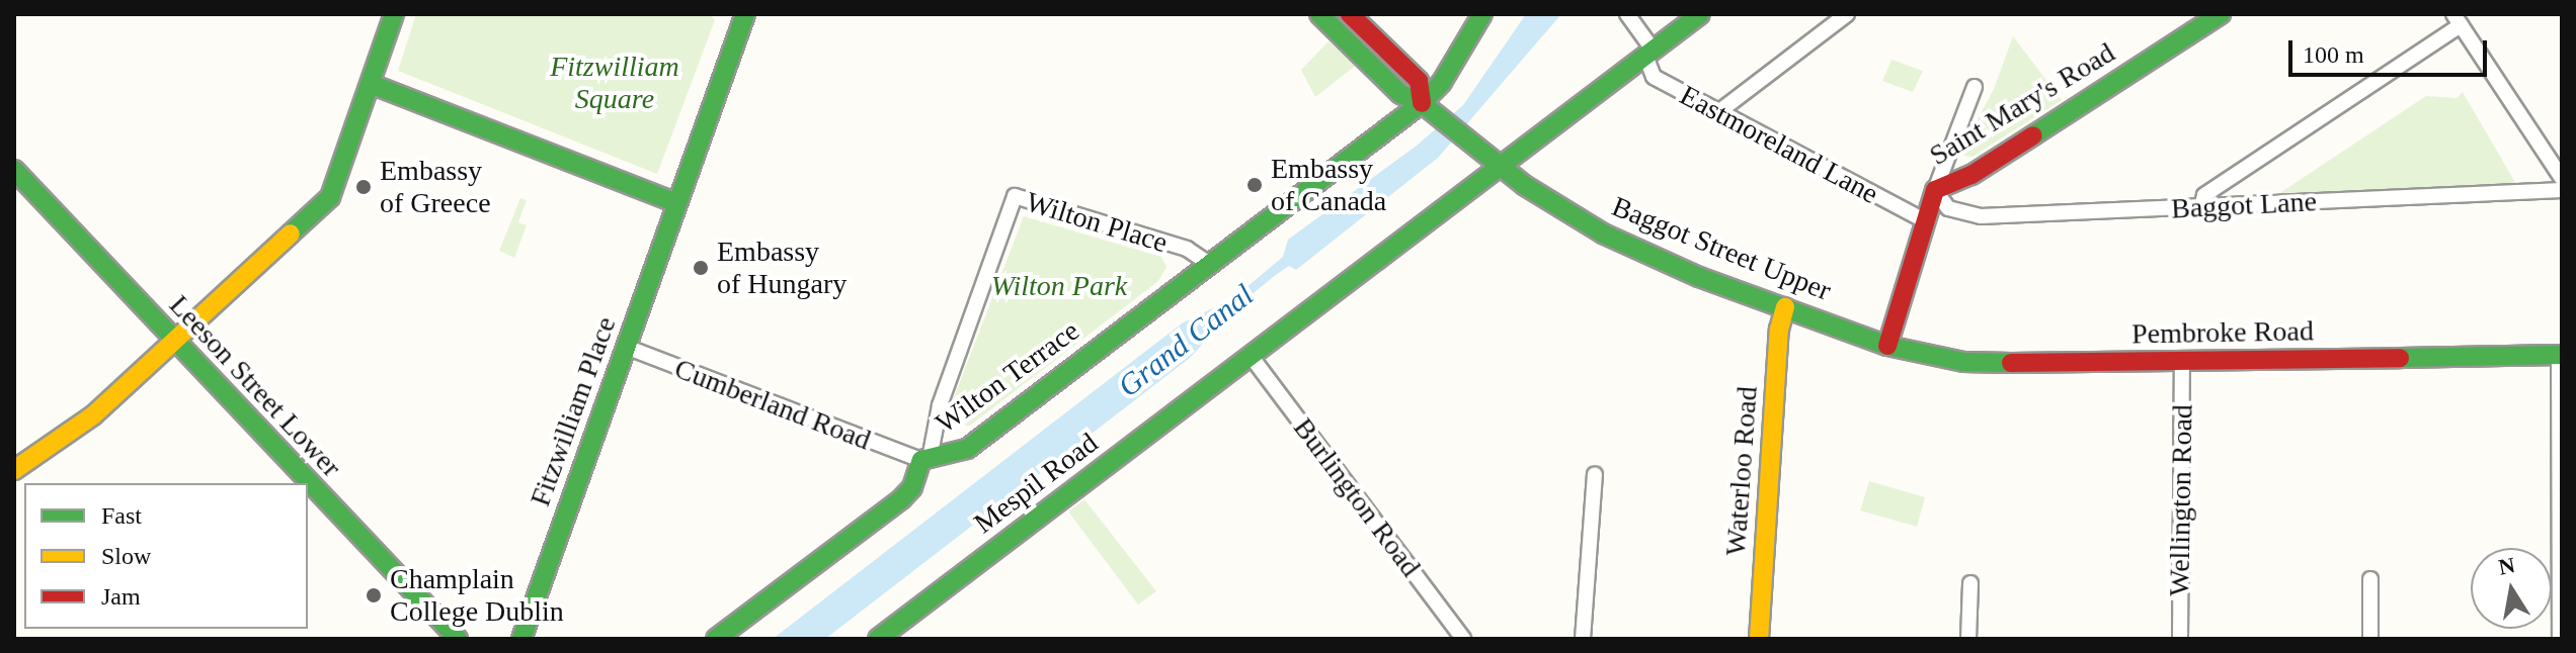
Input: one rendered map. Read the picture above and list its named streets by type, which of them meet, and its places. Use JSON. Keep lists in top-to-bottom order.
{
  "streets": {
    "main road": [
      "Saint Mary's Road",
      "Baggot Street Upper",
      "Pembroke Road",
      "Wilton Terrace",
      "Leeson Street Lower",
      "Fitzwilliam Place",
      "Waterloo Road",
      "Mespil Road"
    ],
    "street": [
      "Eastmoreland Lane",
      "Baggot Lane",
      "Wilton Place",
      "Cumberland Road",
      "Burlington Road",
      "Wellington Road"
    ]
  },
  "crossings": [
    ["Saint Mary's Road", "Baggot Lane"],
    ["Eastmoreland Lane", "Mespil Road"],
    ["Wilton Place", "Wilton Terrace"],
    ["Wilton Place", "Cumberland Road"],
    ["Baggot Street Upper", "Pembroke Road"],
    ["Baggot Street Upper", "Wilton Terrace"],
    ["Baggot Street Upper", "Waterloo Road"],
    ["Baggot Street Upper", "Mespil Road"],
    ["Pembroke Road", "Wellington Road"],
    ["Wilton Terrace", "Cumberland Road"],
    ["Cumberland Road", "Fitzwilliam Place"],
    ["Mespil Road", "Burlington Road"]
  ],
  "water": ["Grand Canal"],
  "parks": ["Fitzwilliam Square", "Wilton Park"],
  "places": [
    "Embassy of Canada",
    "Embassy of Greece",
    "Embassy of Hungary",
    "Champlain College Dublin"
  ],
  "legend": ["Fast", "Slow", "Jam"],
  "scale_bar": "100 m",
  "north": "top"
}
